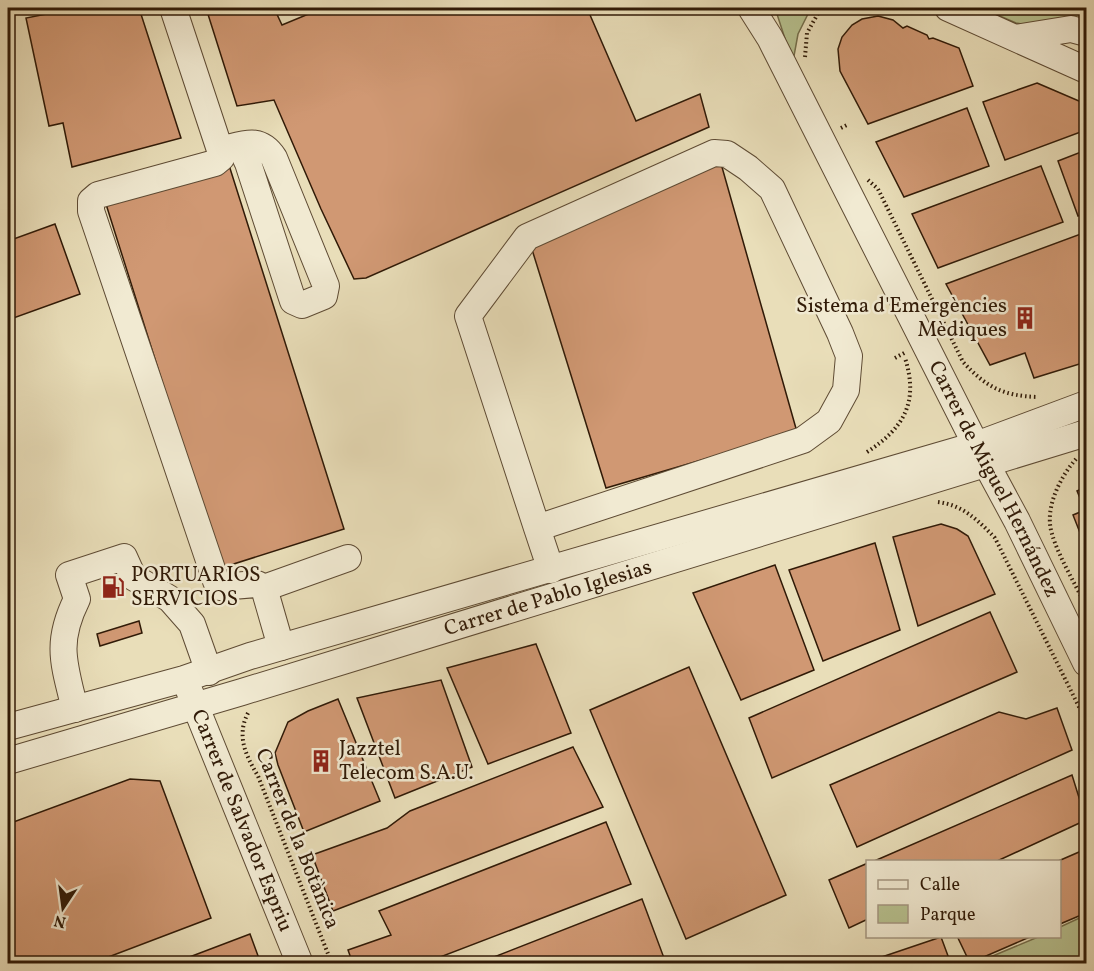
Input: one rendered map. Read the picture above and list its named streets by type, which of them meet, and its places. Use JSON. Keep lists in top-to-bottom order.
{
  "streets": {
    "street": ["Carrer de Miguel Hernández", "Carrer de Pablo Iglesias", "Carrer de Salvador Espriu"],
    "path": ["Carrer de la Botànica"]
  },
  "crossings": [
    ["Carrer de Miguel Hernández", "Carrer de Pablo Iglesias"],
    ["Carrer de Pablo Iglesias", "Carrer de Salvador Espriu"]
  ],
  "places": {
    "building": ["Sistema d'Emergències Mèdiques", "Jazztel Telecom S.A.U."],
    "fuel station": ["PORTUARIOS SERVICIOS"]
  },
  "legend": ["Calle", "Parque"],
  "north": "bottom"
}
